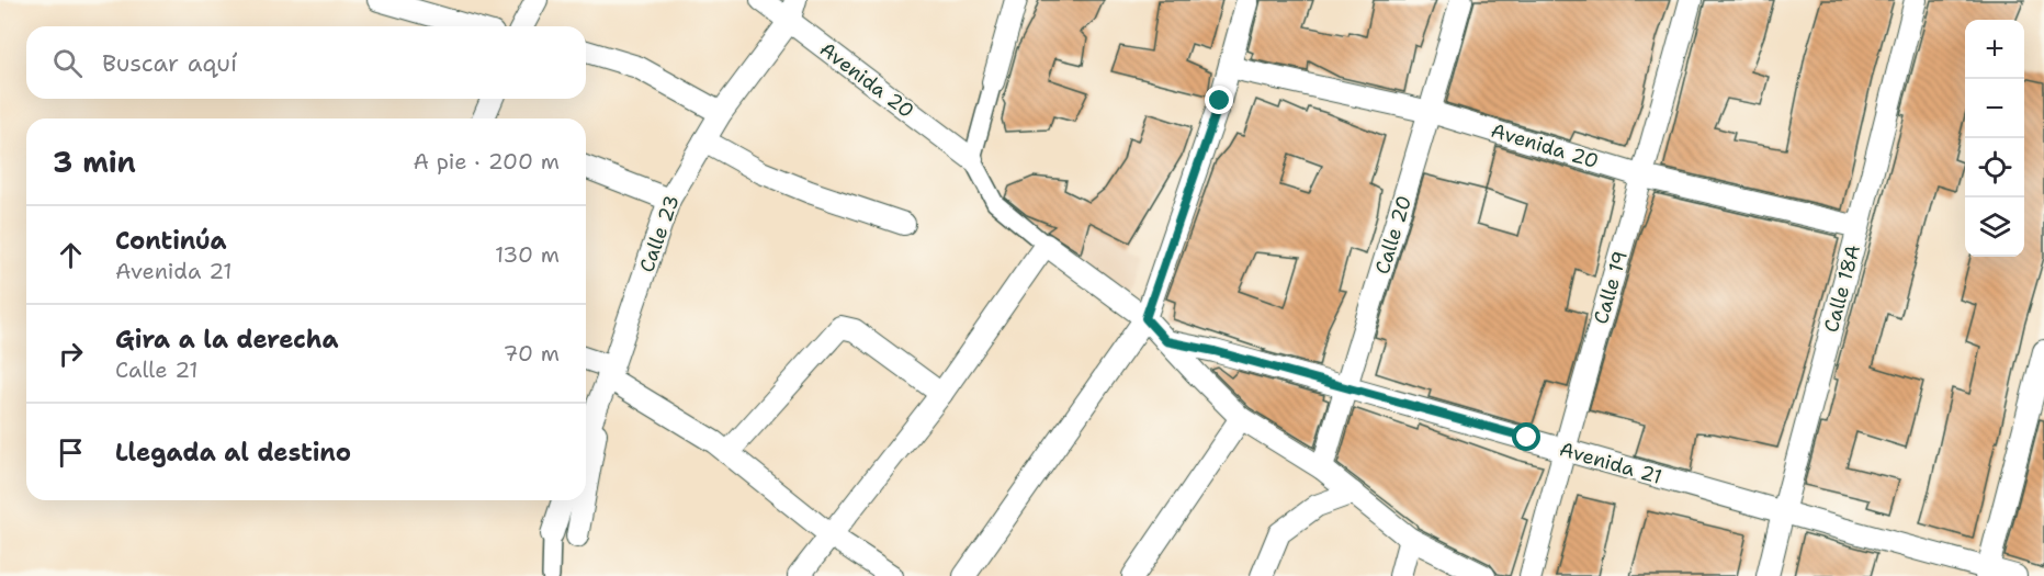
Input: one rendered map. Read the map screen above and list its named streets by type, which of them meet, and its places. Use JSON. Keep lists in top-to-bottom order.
{
  "streets": {
    "street": [
      "Avenida 20",
      "Calle 23",
      "Calle 20",
      "Calle 19",
      "Calle 18A",
      "Avenida 21"
    ]
  },
  "crossings": [
    ["Avenida 20", "Calle 23"],
    ["Avenida 20", "Calle 20"],
    ["Avenida 20", "Calle 19"],
    ["Avenida 20", "Calle 18A"],
    ["Calle 20", "Avenida 21"],
    ["Calle 19", "Avenida 21"],
    ["Calle 18A", "Avenida 21"]
  ],
  "page": {
    "map_buttons": ["+", "−"],
    "search": "Buscar aquí",
    "heading": ["3 min", "A pie · 200 m"],
    "list": [
      ["Continúa", "Avenida 21", "130 m"],
      ["Gira a la derecha", "Calle 21", "70 m"],
      "Llegada al destino"
    ]
  }
}
